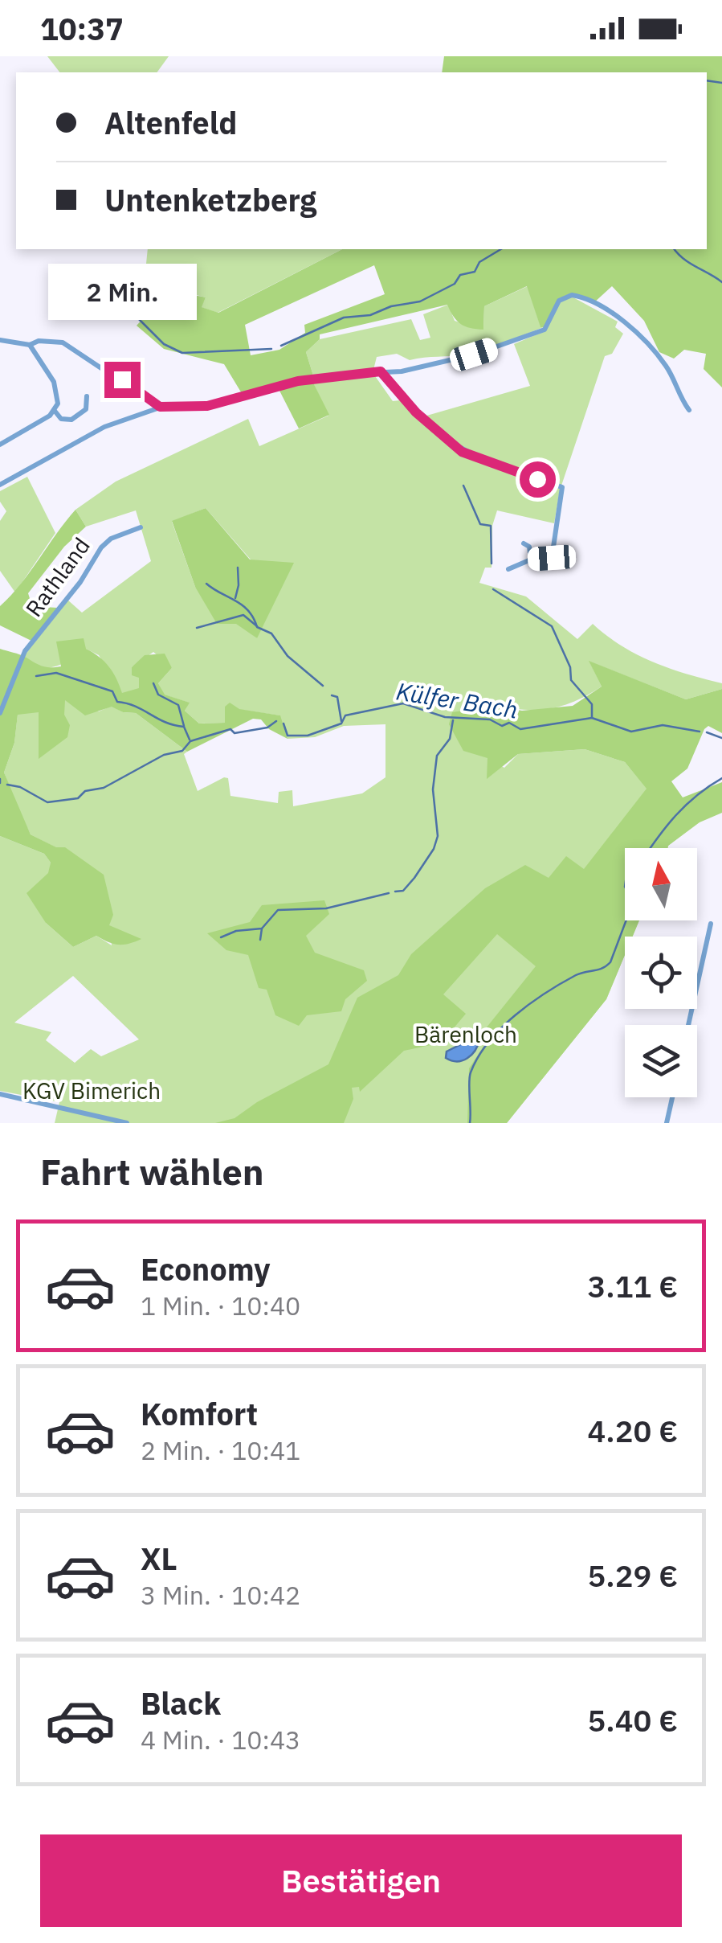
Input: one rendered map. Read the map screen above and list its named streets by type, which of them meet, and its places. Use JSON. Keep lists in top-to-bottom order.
{
  "streets": {
    "street": ["Rathland"]
  },
  "water": ["Külfer Bach"],
  "parks": ["Bärenloch", "KGV Bimerich"],
  "north": "top",
  "page": {
    "status": "10:37",
    "banner": ["Altenfeld", "Untenketzberg"],
    "bubble": "2 Min.",
    "heading": "Fahrt wählen",
    "list": [
      {
        "name": "Economy",
        "note": "1 Min. · 10:40",
        "value": "3.11 €"
      },
      {
        "name": "Komfort",
        "note": "2 Min. · 10:41",
        "value": "4.20 €"
      },
      {
        "name": "XL",
        "note": "3 Min. · 10:42",
        "value": "5.29 €"
      },
      {
        "name": "Black",
        "note": "4 Min. · 10:43",
        "value": "5.40 €"
      }
    ],
    "buttons": "Bestätigen"
  }
}
